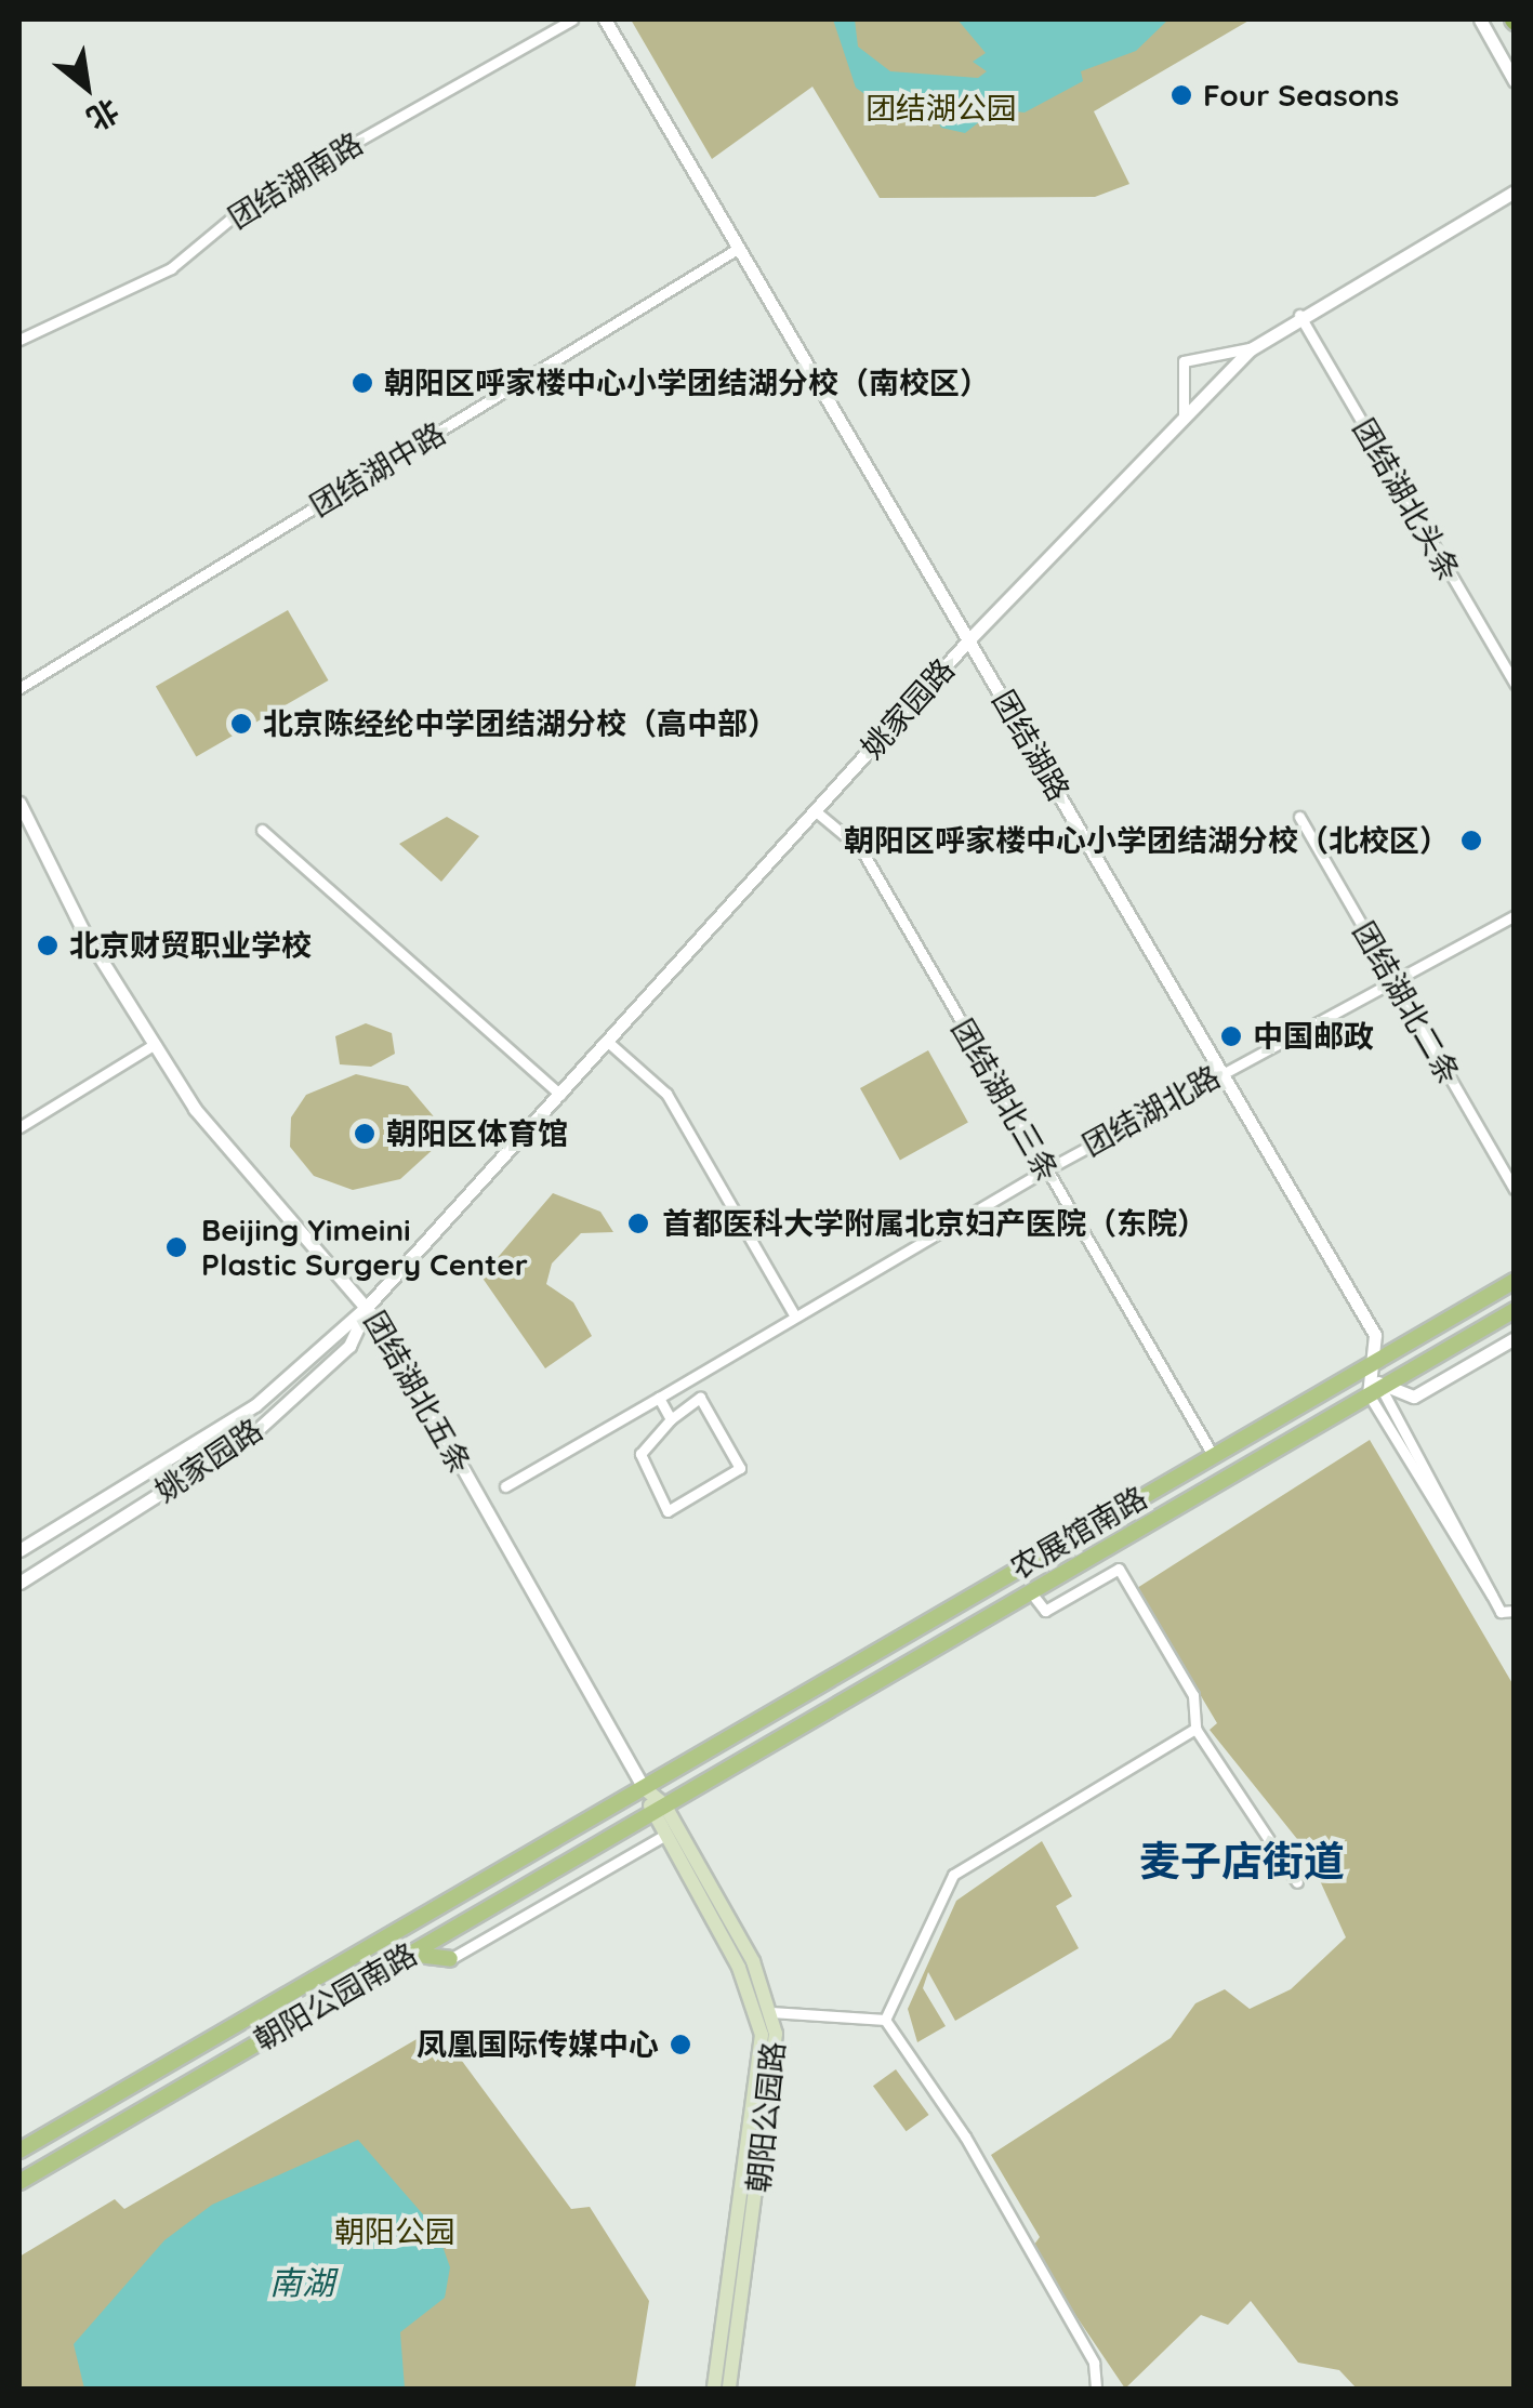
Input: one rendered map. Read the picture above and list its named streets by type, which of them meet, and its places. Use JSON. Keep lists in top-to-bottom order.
{
  "streets": {
    "main road": ["农展馆南路", "朝阳公园南路", "朝阳公园路"],
    "street": [
      "团结湖南路",
      "团结湖中路",
      "团结湖北头条",
      "姚家园路",
      "团结湖路",
      "团结湖北二条",
      "团结湖北三条",
      "团结湖北路",
      "团结湖北五条"
    ]
  },
  "crossings": [
    ["团结湖中路", "团结湖路"],
    ["团结湖北头条", "姚家园路"],
    ["姚家园路", "团结湖路"],
    ["姚家园路", "团结湖北三条"],
    ["姚家园路", "团结湖北五条"],
    ["团结湖路", "团结湖北路"],
    ["团结湖路", "农展馆南路"],
    ["团结湖北二条", "团结湖北路"],
    ["团结湖北三条", "团结湖北路"],
    ["团结湖北三条", "农展馆南路"],
    ["团结湖北五条", "农展馆南路"],
    ["团结湖北五条", "朝阳公园南路"],
    ["农展馆南路", "朝阳公园南路"],
    ["农展馆南路", "朝阳公园路"],
    ["朝阳公园南路", "朝阳公园路"]
  ],
  "districts": ["麦子店街道"],
  "water": ["南湖"],
  "parks": ["团结湖公园", "朝阳公园"],
  "places": [
    "Four Seasons",
    "朝阳区呼家楼中心小学团结湖分校（南校区）",
    "北京陈经纶中学团结湖分校（高中部）",
    "朝阳区呼家楼中心小学团结湖分校（北校区）",
    "北京财贸职业学校",
    "中国邮政",
    "朝阳区体育馆",
    "首都医科大学附属北京妇产医院（东院）",
    "Beijing Yimeini Plastic Surgery Center",
    "凤凰国际传媒中心"
  ],
  "north": "bottom right"
}
